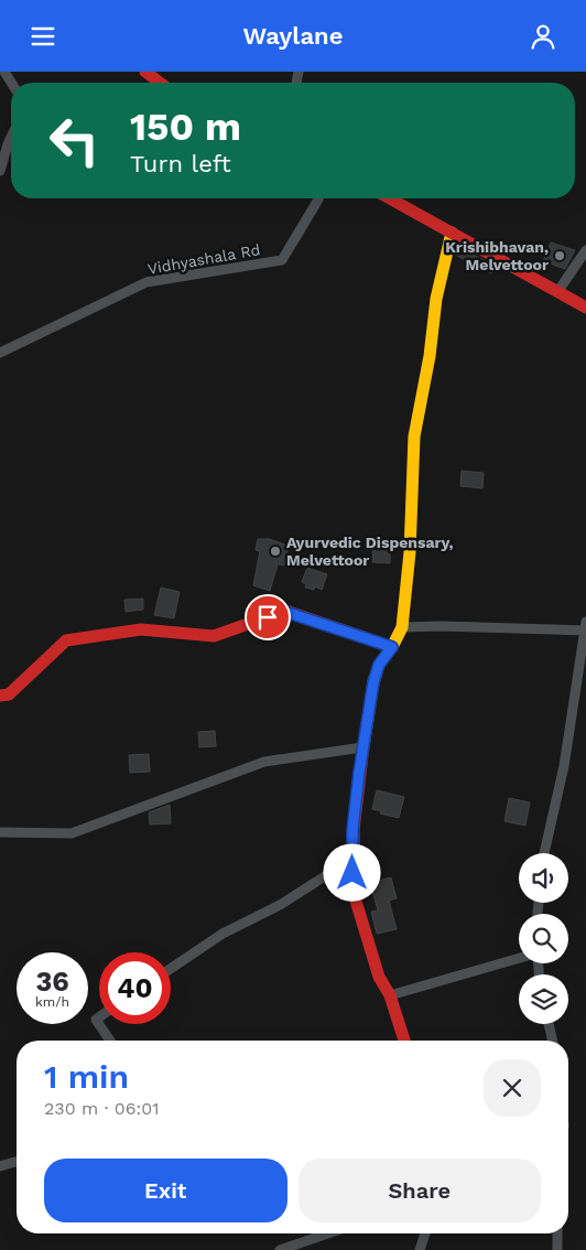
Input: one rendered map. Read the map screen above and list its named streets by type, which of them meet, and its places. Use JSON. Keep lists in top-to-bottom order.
{
  "streets": {
    "street": ["Vidhyashala Rd"]
  },
  "places": ["Krishibhavan, Melvettoor", "Ayurvedic Dispensary, Melvettoor"],
  "page": {
    "header": "Waylane",
    "turn": ["150 m", "Turn left"],
    "speed": "36 km/h",
    "limit": "40",
    "heading": ["1 min", "230 m · 06:01"],
    "buttons": ["Exit", "Share"]
  }
}
